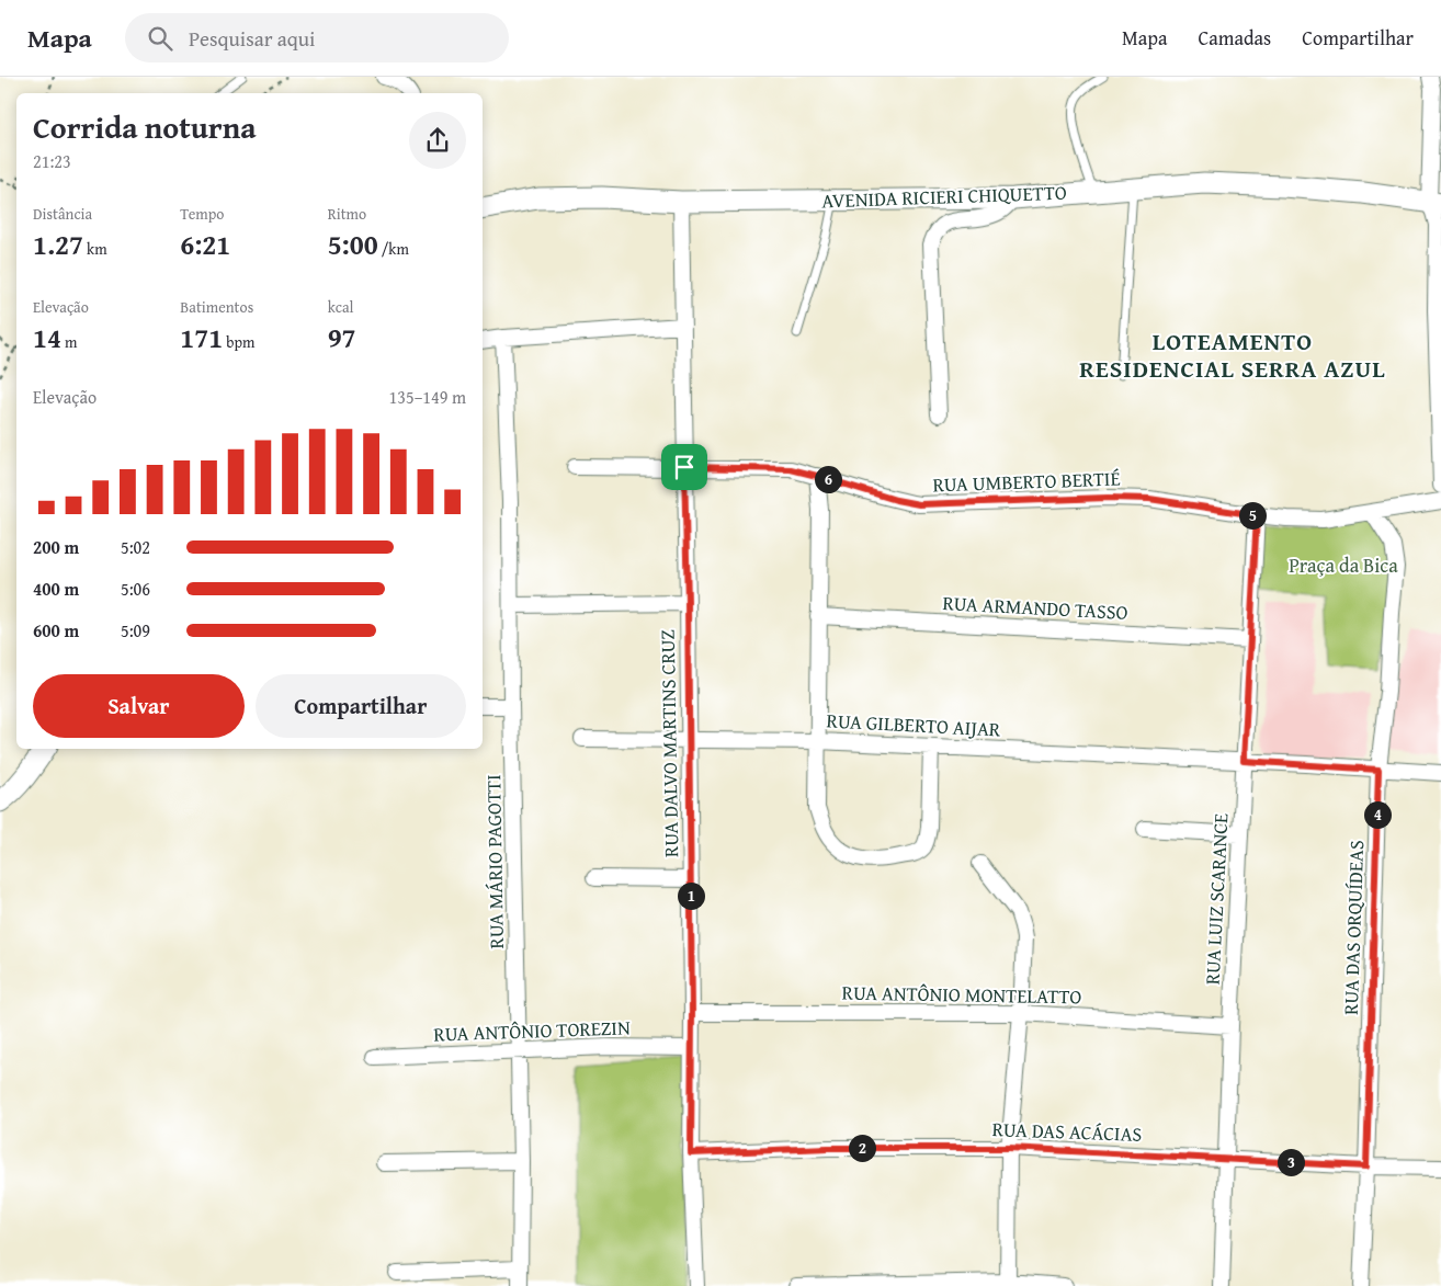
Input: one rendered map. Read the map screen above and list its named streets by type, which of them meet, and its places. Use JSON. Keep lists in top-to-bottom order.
{
  "streets": {
    "street": [
      "AVENIDA RICIERI CHIQUETTO",
      "RUA UMBERTO BERTIÉ",
      "RUA ARMANDO TASSO",
      "RUA GILBERTO AIJAR",
      "RUA DALVO MARTINS CRUZ",
      "RUA MÁRIO PAGOTTI",
      "RUA LUIZ SCARANCE",
      "RUA DAS ORQUÍDEAS",
      "RUA ANTÔNIO MONTELATTO",
      "RUA ANTÔNIO TOREZIN",
      "RUA DAS ACÁCIAS"
    ]
  },
  "crossings": [
    ["AVENIDA RICIERI CHIQUETTO", "RUA DALVO MARTINS CRUZ"],
    ["RUA UMBERTO BERTIÉ", "RUA DALVO MARTINS CRUZ"],
    ["RUA UMBERTO BERTIÉ", "RUA LUIZ SCARANCE"],
    ["RUA UMBERTO BERTIÉ", "RUA DAS ORQUÍDEAS"],
    ["RUA ARMANDO TASSO", "RUA LUIZ SCARANCE"],
    ["RUA GILBERTO AIJAR", "RUA DALVO MARTINS CRUZ"],
    ["RUA GILBERTO AIJAR", "RUA LUIZ SCARANCE"],
    ["RUA GILBERTO AIJAR", "RUA DAS ORQUÍDEAS"],
    ["RUA DALVO MARTINS CRUZ", "RUA ANTÔNIO MONTELATTO"],
    ["RUA DALVO MARTINS CRUZ", "RUA ANTÔNIO TOREZIN"],
    ["RUA DALVO MARTINS CRUZ", "RUA DAS ACÁCIAS"],
    ["RUA MÁRIO PAGOTTI", "RUA ANTÔNIO TOREZIN"],
    ["RUA LUIZ SCARANCE", "RUA ANTÔNIO MONTELATTO"],
    ["RUA LUIZ SCARANCE", "RUA DAS ACÁCIAS"],
    ["RUA DAS ORQUÍDEAS", "RUA DAS ACÁCIAS"]
  ],
  "districts": ["LOTEAMENTO RESIDENCIAL SERRA AZUL"],
  "parks": ["Praça da Bica"],
  "page": {
    "header": "Mapa",
    "search": "Pesquisar aqui",
    "nav": ["Mapa", "Camadas", "Compartilhar"],
    "heading": ["Corrida noturna", "21:23"],
    "stats": [
      ["Distância", "1.27 km"],
      ["Tempo", "6:21"],
      ["Ritmo", "5:00 /km"],
      ["Elevação", "14 m"],
      ["Batimentos", "171 bpm"],
      ["kcal", "97"]
    ],
    "chart": ["Elevação", "135–149 m"],
    "pins": [
      "6",
      "5",
      "4",
      "1",
      "2",
      "3"
    ],
    "list": [
      {
        "name": "200 m",
        "note": "5:02"
      },
      {
        "name": "400 m",
        "note": "5:06"
      },
      {
        "name": "600 m",
        "note": "5:09"
      }
    ],
    "buttons": ["Salvar", "Compartilhar"]
  }
}
